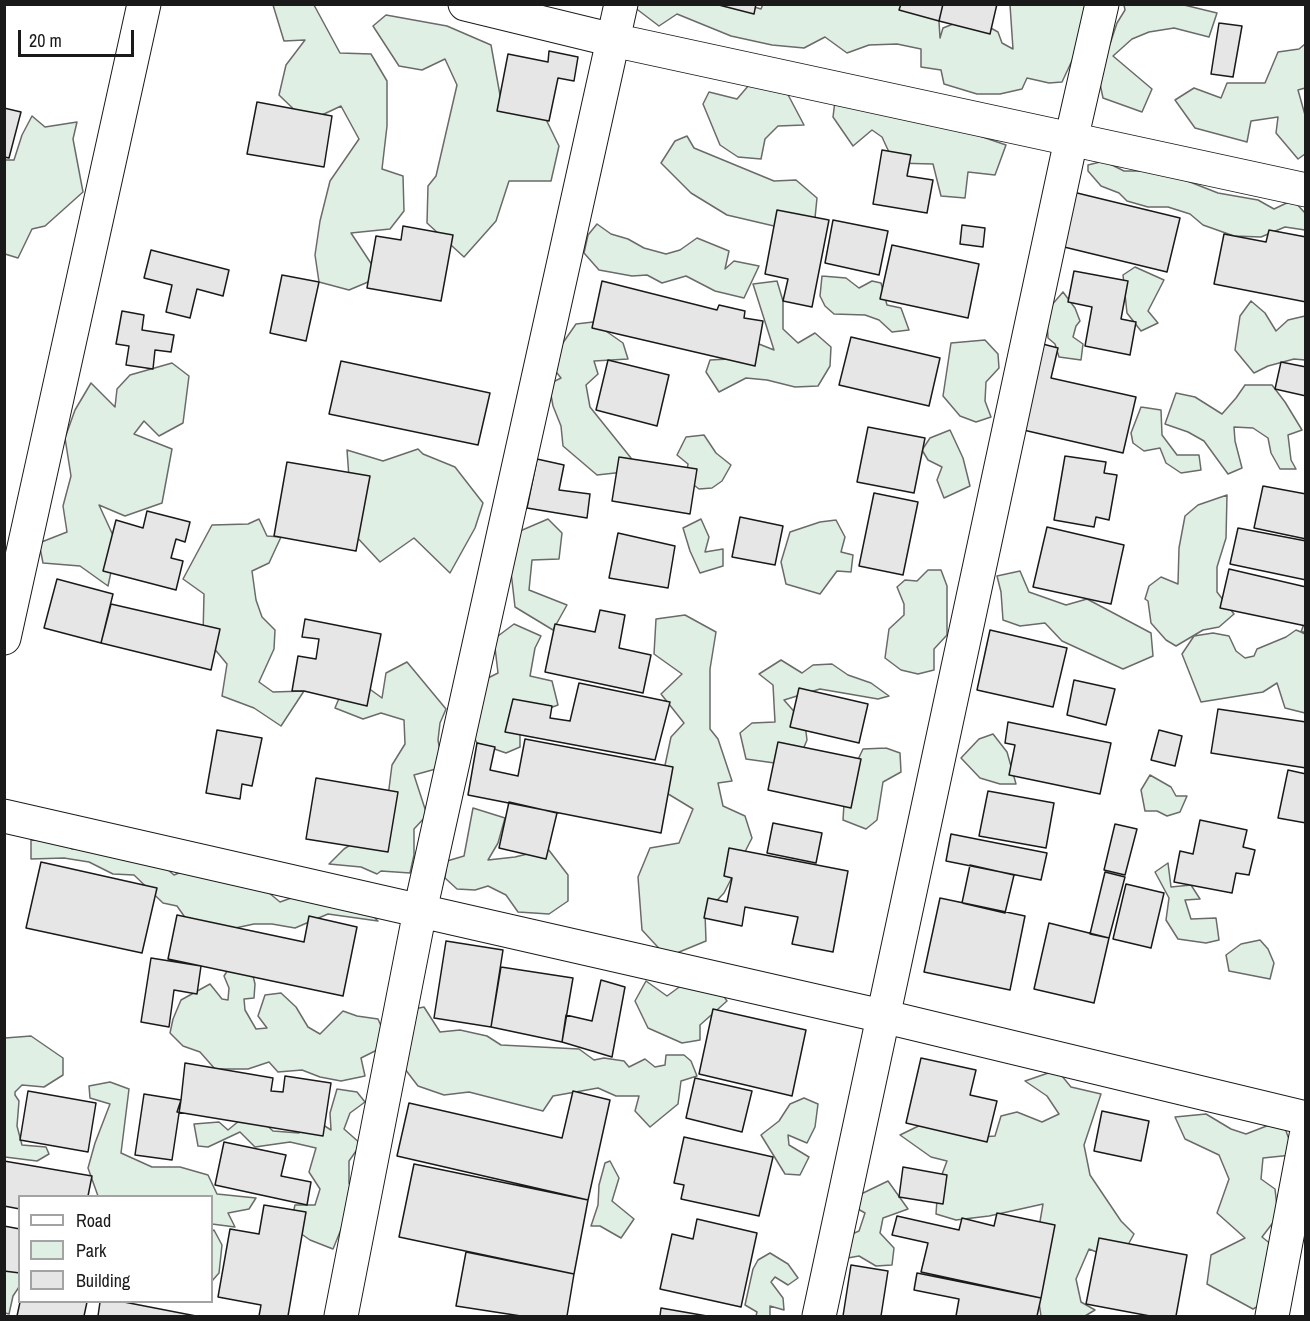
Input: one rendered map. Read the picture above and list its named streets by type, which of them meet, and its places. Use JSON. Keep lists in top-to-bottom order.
{
  "legend": ["Road", "Park", "Building"],
  "scale_bar": "20 m"
}
